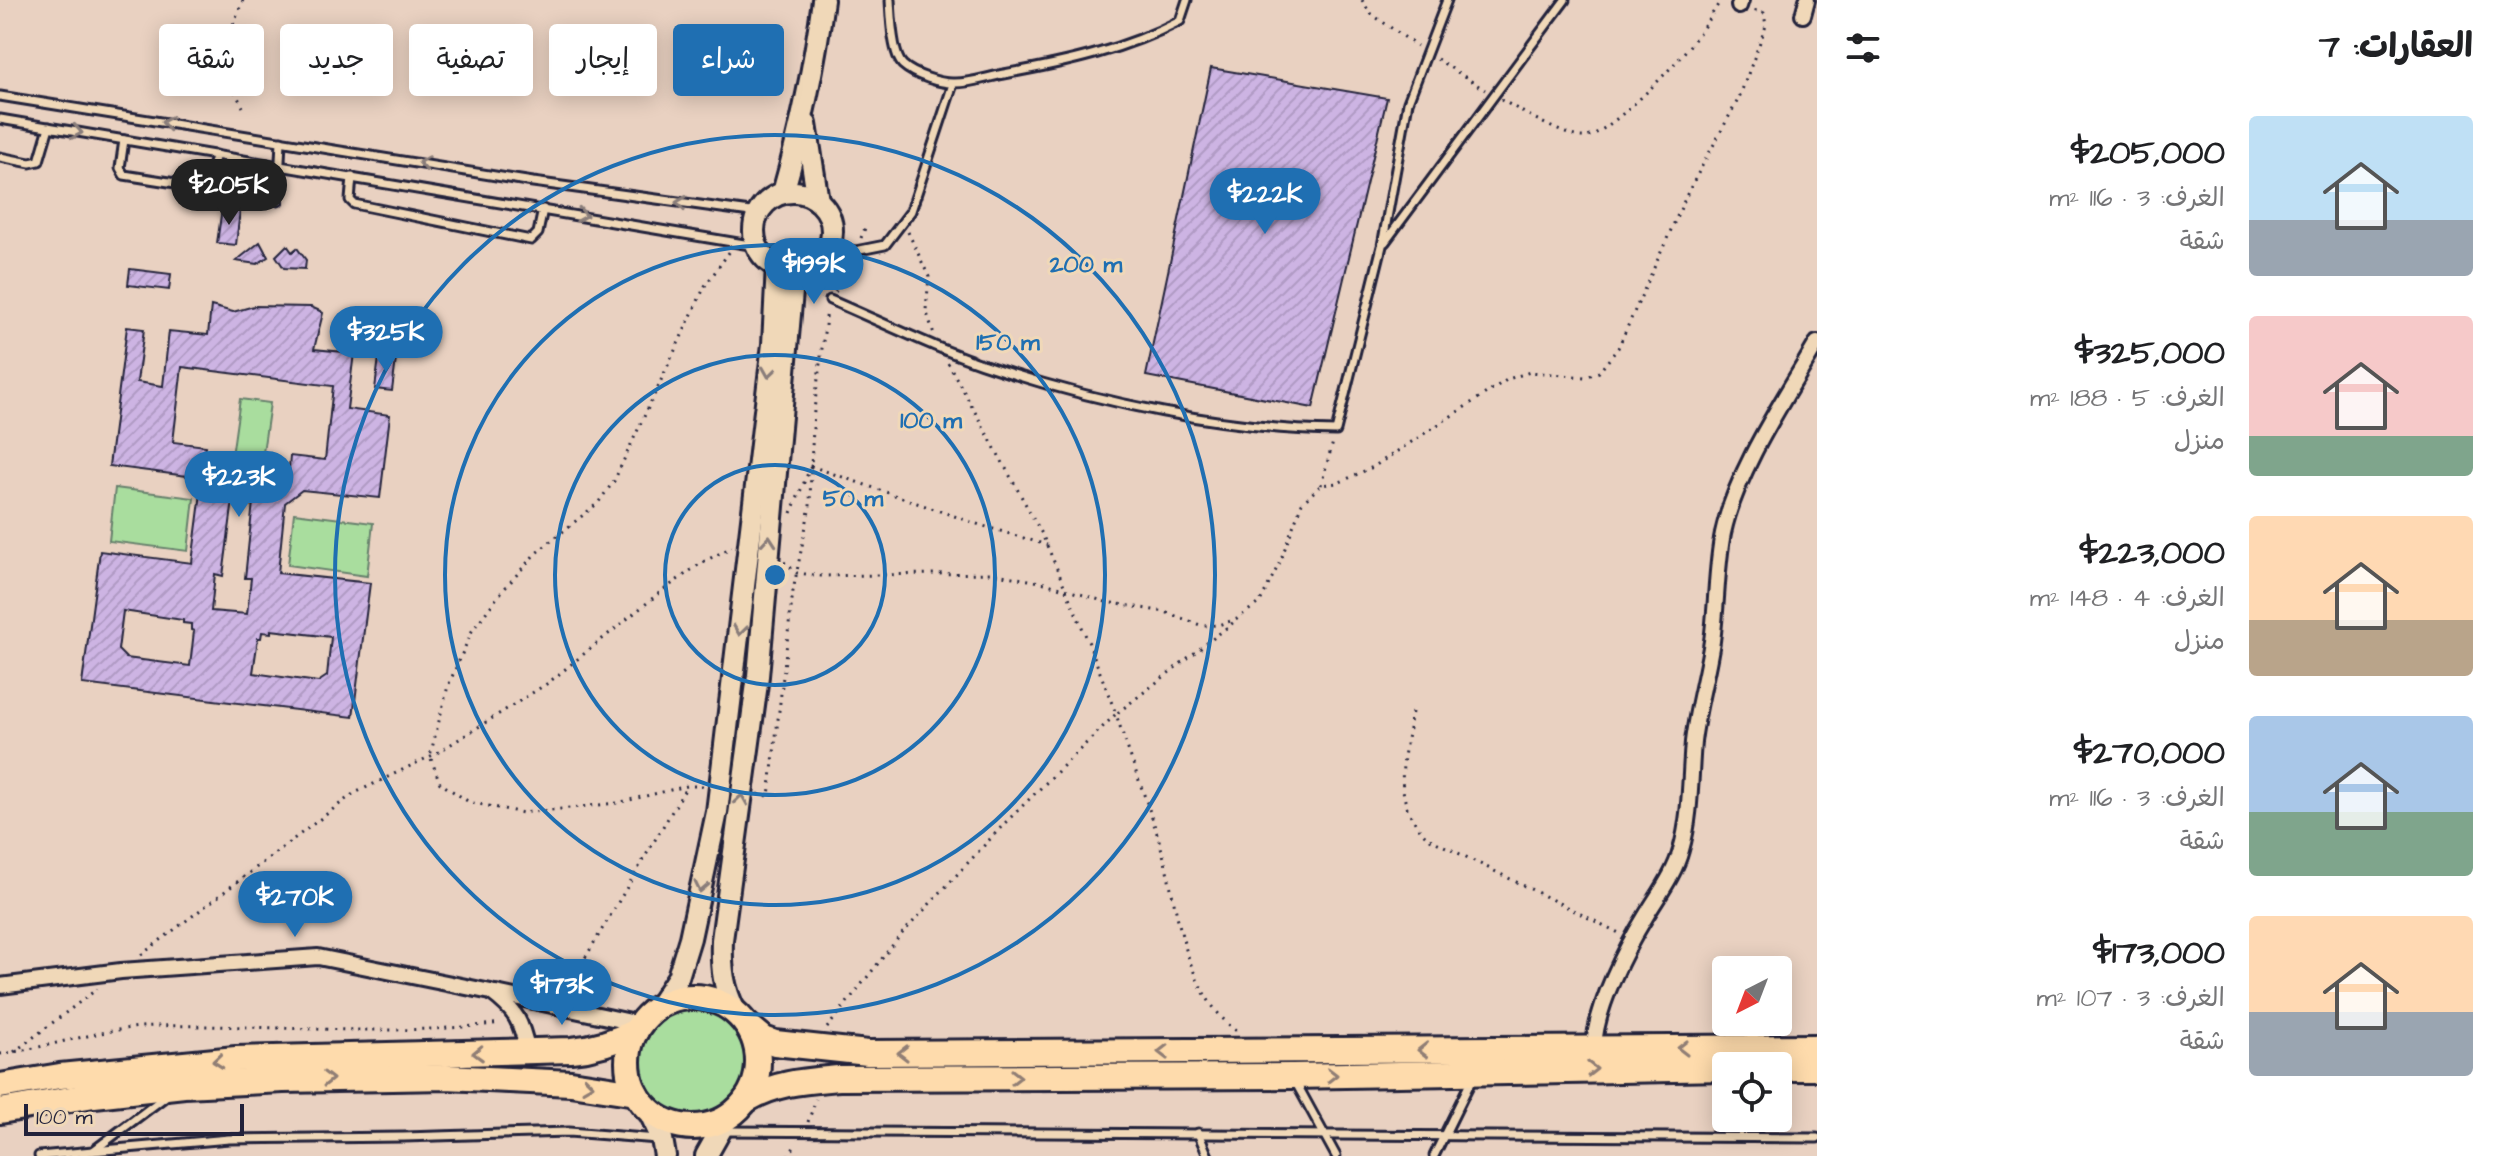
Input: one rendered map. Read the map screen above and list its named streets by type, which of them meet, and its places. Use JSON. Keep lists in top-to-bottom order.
{
  "scale_bar": "100 m",
  "north": "bottom left",
  "page": {
    "heading": "العقارات: 7",
    "chip": [
      "شراء",
      "إيجار",
      "تصفية",
      "جديد",
      "شقة"
    ],
    "list": [
      {
        "name": "$205,000",
        "note": "الغرف: 3 · 116 m² · شقة"
      },
      {
        "name": "$325,000",
        "note": "الغرف: 5 · 188 m² · منزل"
      },
      {
        "name": "$223,000",
        "note": "الغرف: 4 · 148 m² · منزل"
      },
      {
        "name": "$270,000",
        "note": "الغرف: 3 · 116 m² · شقة"
      },
      {
        "name": "$173,000",
        "note": "الغرف: 3 · 107 m² · شقة"
      }
    ],
    "price": [
      "$205K",
      "$222K",
      "$199K",
      "$325K",
      "$223K",
      "$270K",
      "$173K"
    ],
    "scale": "100 m"
  },
  "rings": [
    "200 m",
    "150 m",
    "100 m",
    "50 m"
  ]
}
